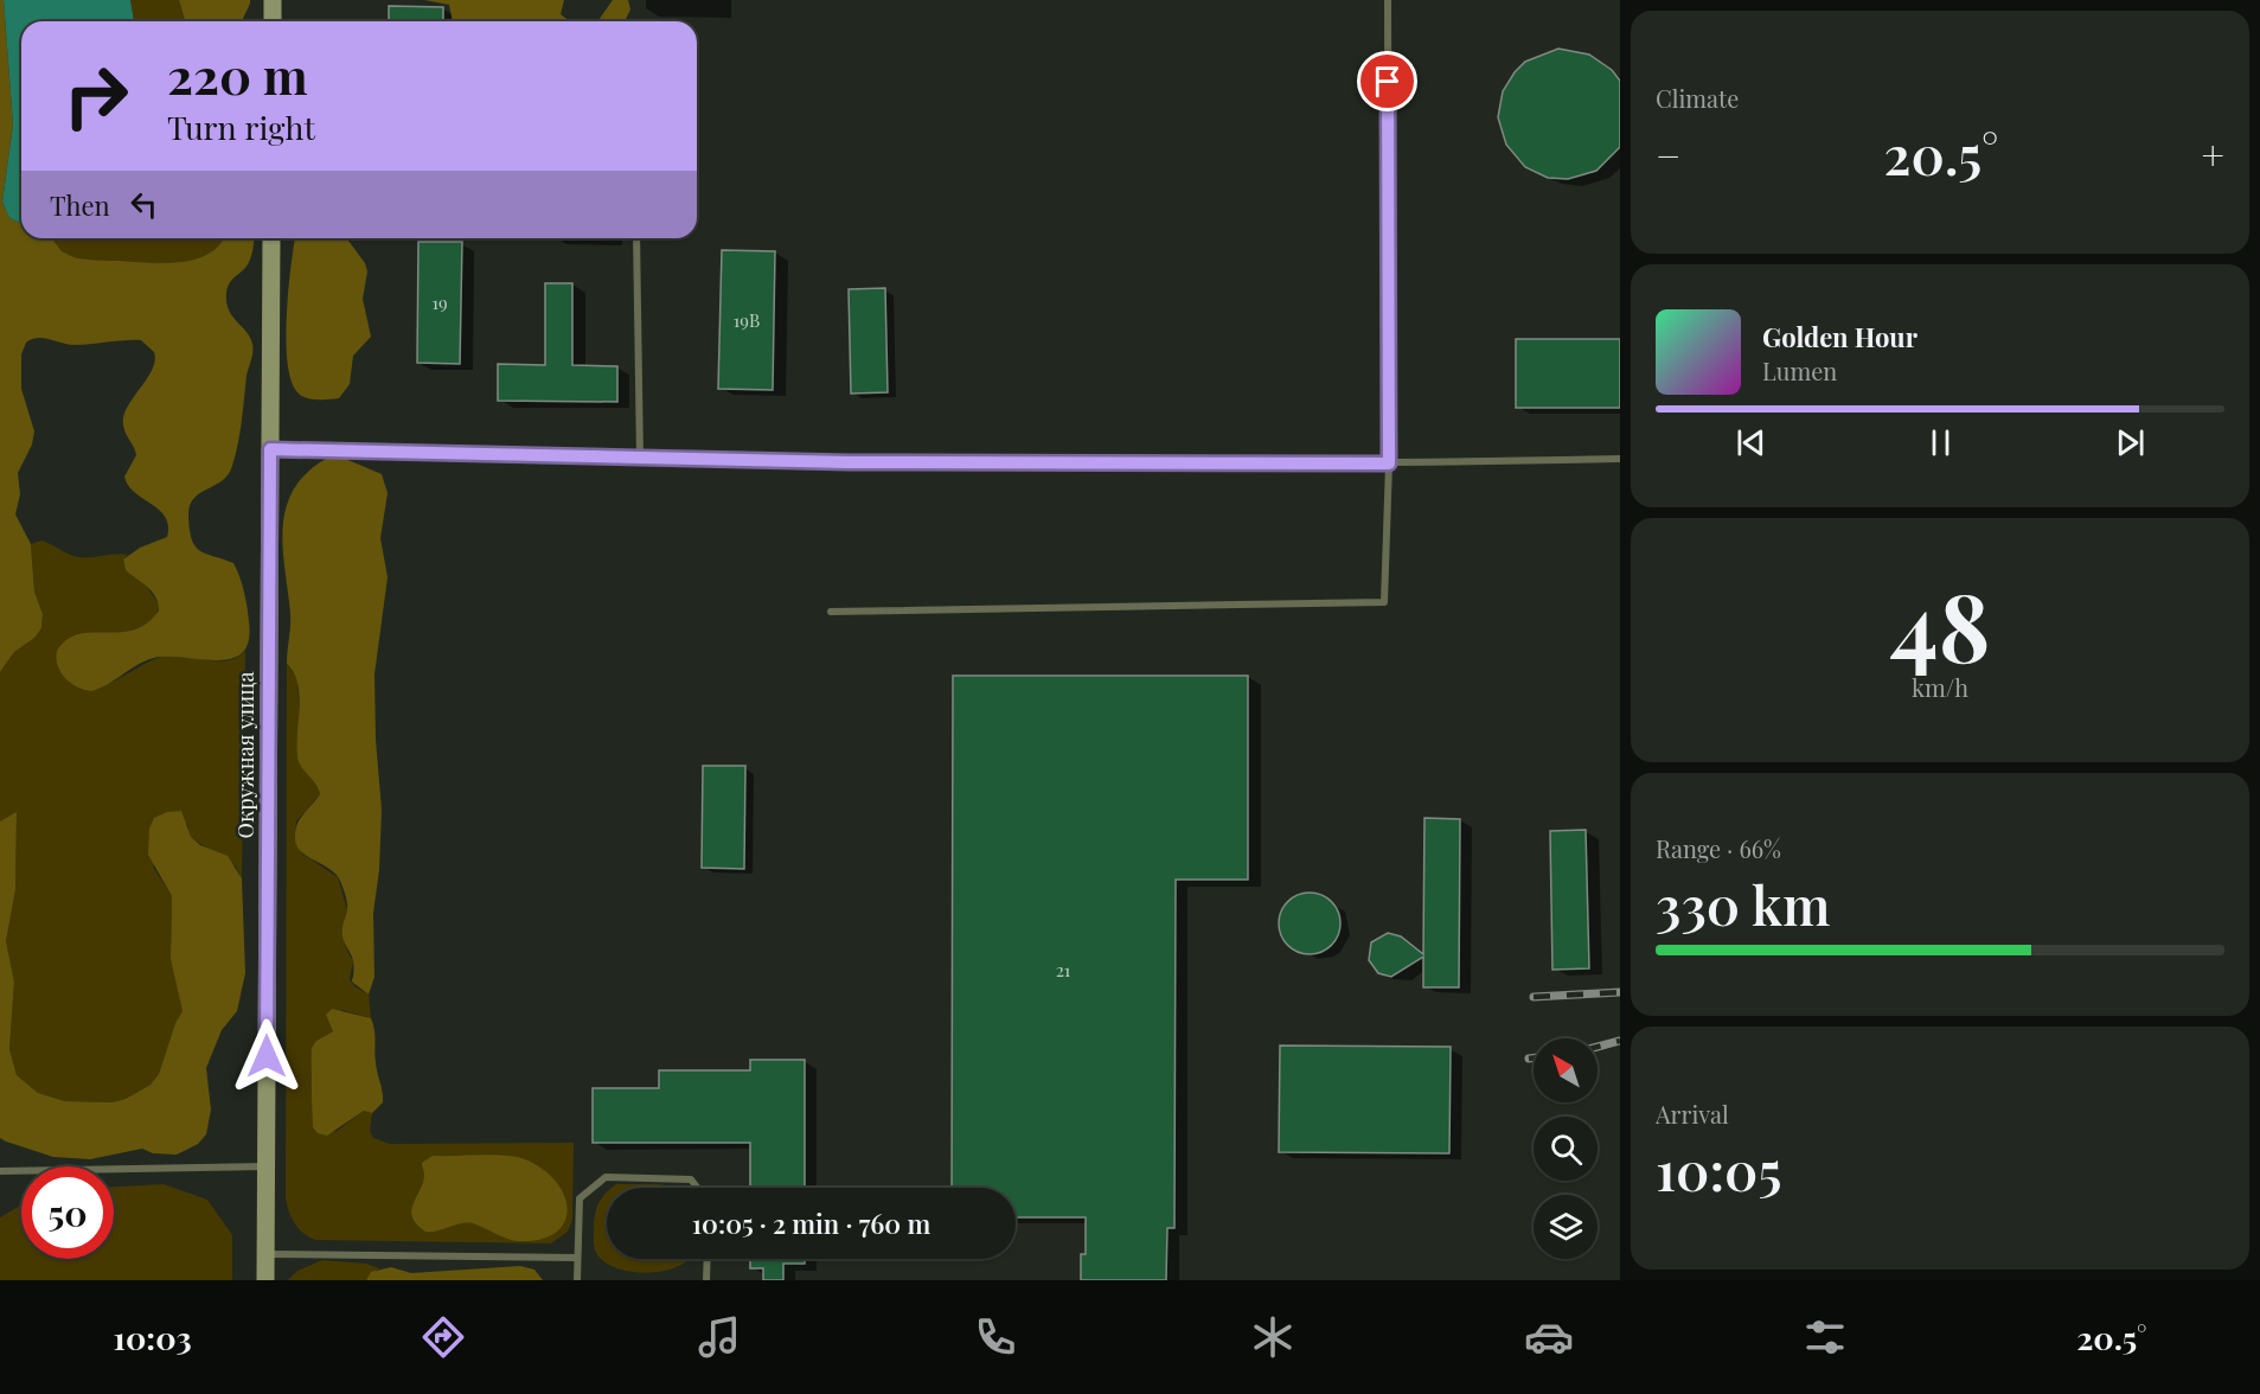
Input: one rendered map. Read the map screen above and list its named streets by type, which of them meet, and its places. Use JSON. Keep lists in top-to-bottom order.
{
  "streets": {
    "main road": ["Окружная улица"]
  },
  "house_numbers": ["19", "19В", "21"],
  "north": "top left",
  "page": {
    "tile": [
      "Climate",
      ["48", "km/h"],
      ["Range · 66%", "330 km"],
      ["Arrival", "10:05"]
    ],
    "turn": ["220 m", "Turn right"],
    "heat": ["−", "20.5°", "+"],
    "then": "Then",
    "song": ["Golden Hour", "Lumen"],
    "limit": "50",
    "trip": "10:05 · 2 min · 760 m",
    "tabs": ["10:03", "20.5°"]
  }
}
